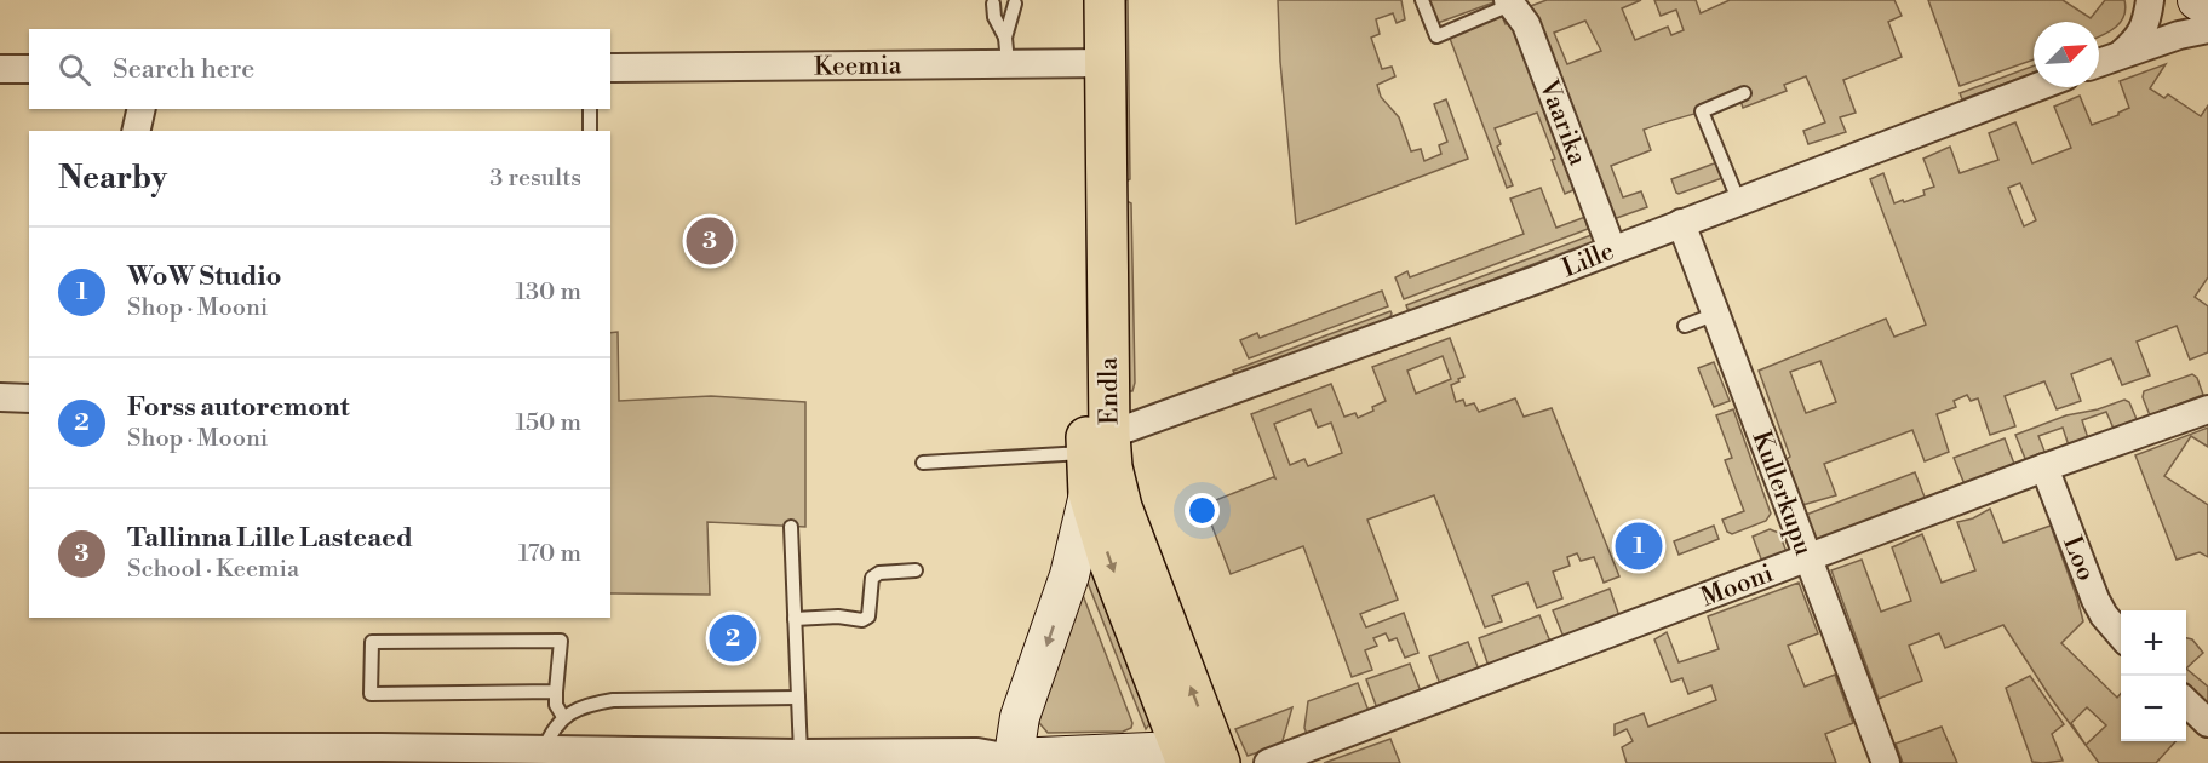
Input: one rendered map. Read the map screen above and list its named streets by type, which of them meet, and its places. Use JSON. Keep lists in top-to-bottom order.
{
  "streets": {
    "main road": ["Endla"],
    "street": [
      "Keemia",
      "Vaarika",
      "Lille",
      "Kullerkupu",
      "Loo",
      "Mooni"
    ]
  },
  "crossings": [
    ["Keemia", "Endla"],
    ["Vaarika", "Lille"],
    ["Lille", "Endla"],
    ["Lille", "Kullerkupu"],
    ["Kullerkupu", "Mooni"],
    ["Loo", "Mooni"]
  ],
  "north": "top right",
  "page": {
    "search": "Search here",
    "heading": ["Nearby", "3 results"],
    "pins": ["3", "1", "2"],
    "list": [
      {
        "mark": "1",
        "name": "WoW Studio",
        "note": "Shop · Mooni",
        "value": "130 m"
      },
      {
        "mark": "2",
        "name": "Forss autoremont",
        "note": "Shop · Mooni",
        "value": "150 m"
      },
      {
        "mark": "3",
        "name": "Tallinna Lille Lasteaed",
        "note": "School · Keemia",
        "value": "170 m"
      }
    ],
    "map_buttons": ["+", "−"]
  }
}
